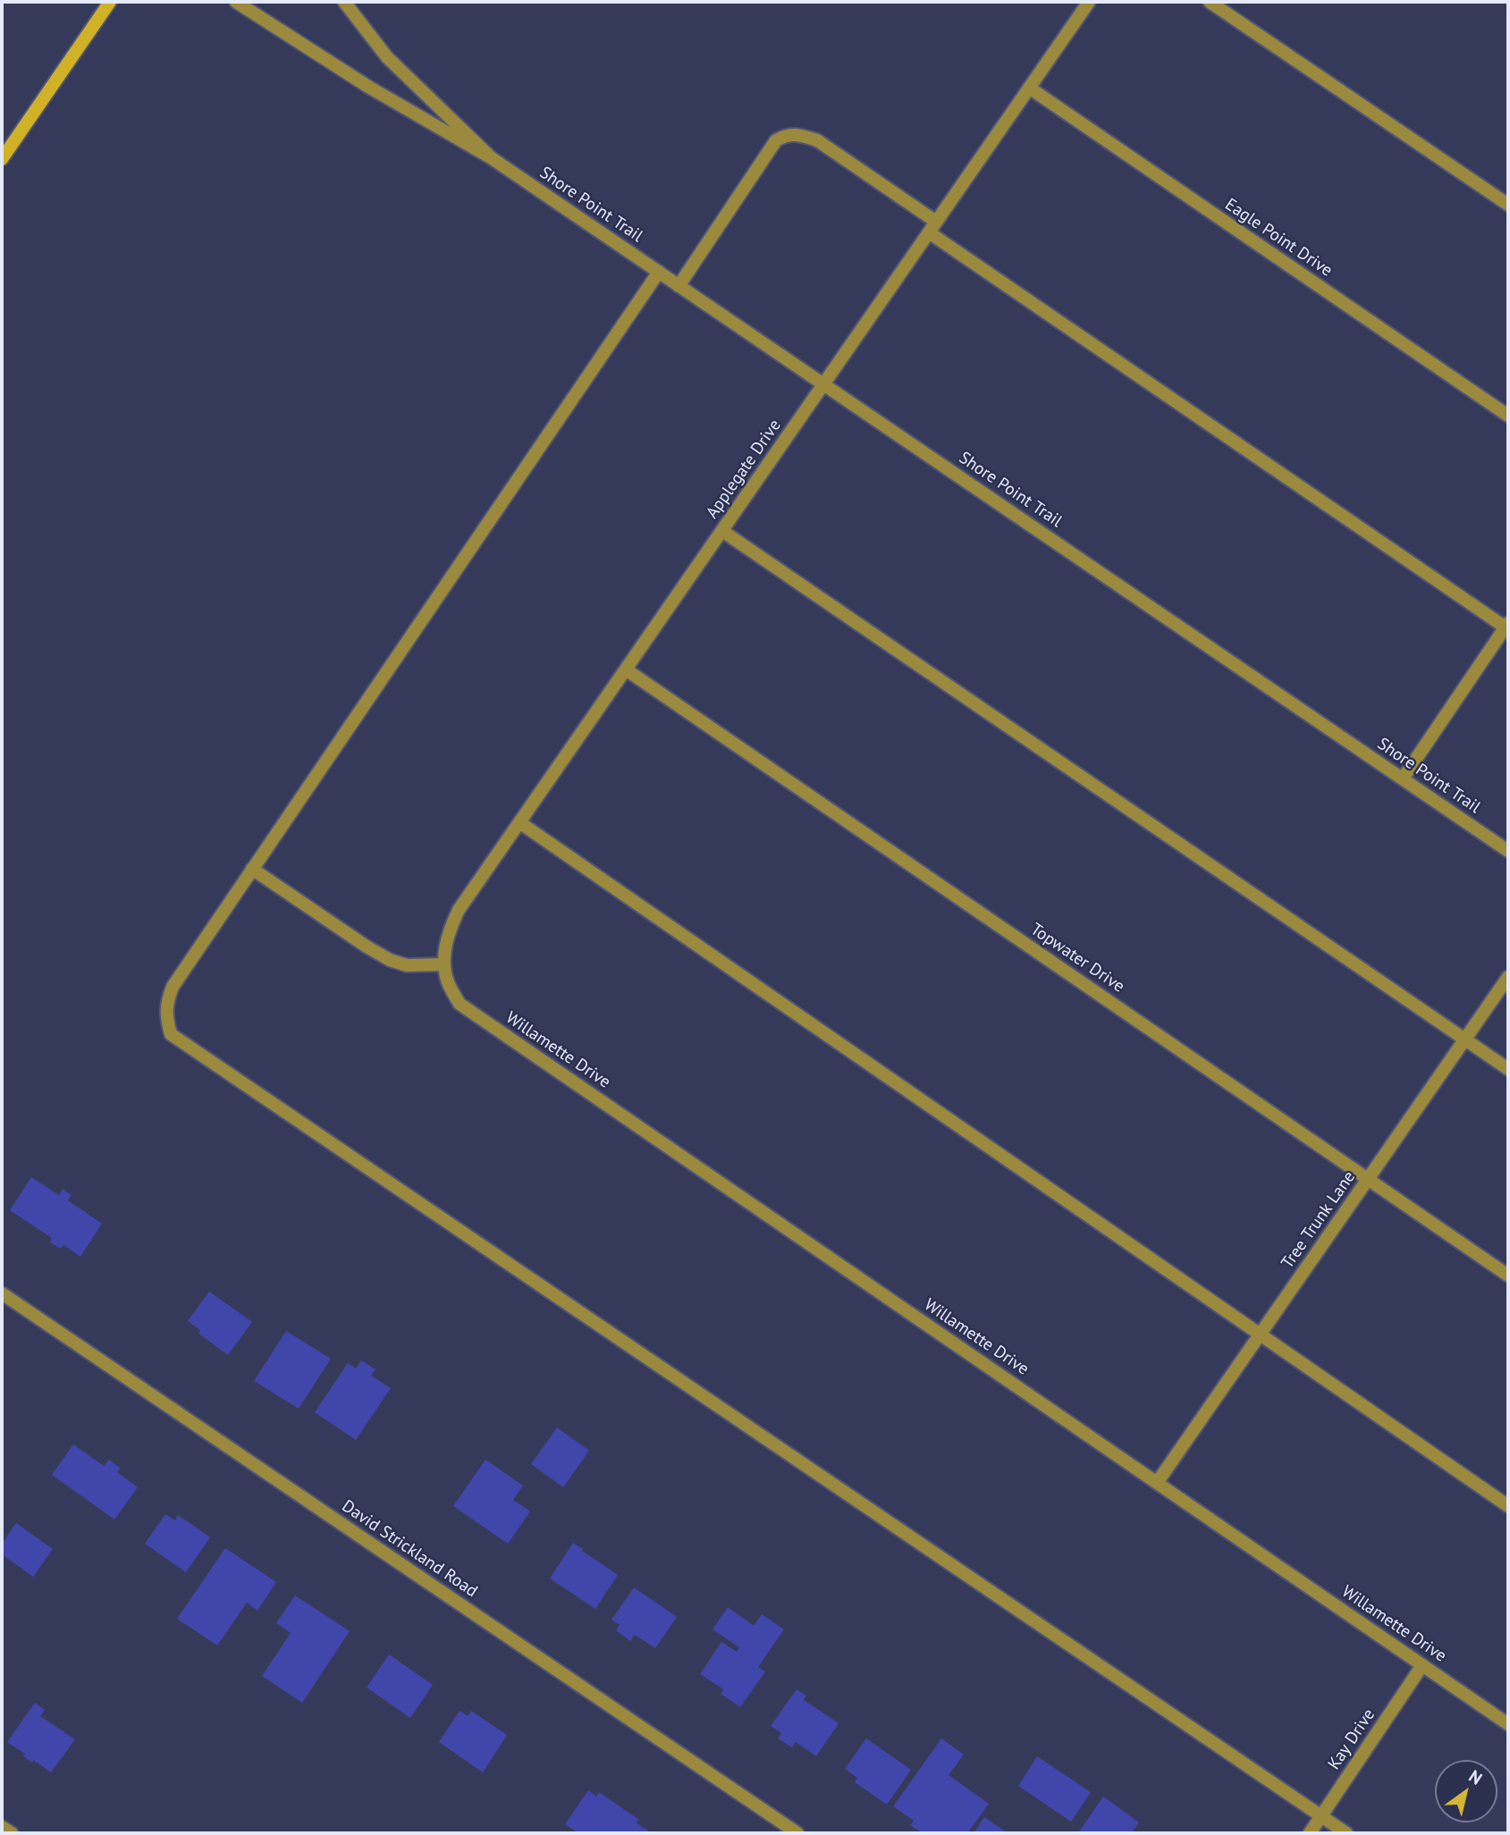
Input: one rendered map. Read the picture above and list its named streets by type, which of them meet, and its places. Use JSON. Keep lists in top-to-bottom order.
{
  "streets": {
    "street": [
      "Shore Point Trail",
      "Eagle Point Drive",
      "Applegate Drive",
      "Topwater Drive",
      "Willamette Drive",
      "Tree Trunk Lane",
      "David Strickland Road",
      "Kay Drive"
    ]
  },
  "crossings": [
    ["Shore Point Trail", "Applegate Drive"],
    ["Eagle Point Drive", "Applegate Drive"],
    ["Applegate Drive", "Topwater Drive"],
    ["Applegate Drive", "Willamette Drive"],
    ["Topwater Drive", "Tree Trunk Lane"],
    ["Willamette Drive", "Tree Trunk Lane"],
    ["Willamette Drive", "Kay Drive"]
  ],
  "north": "top right"
}
